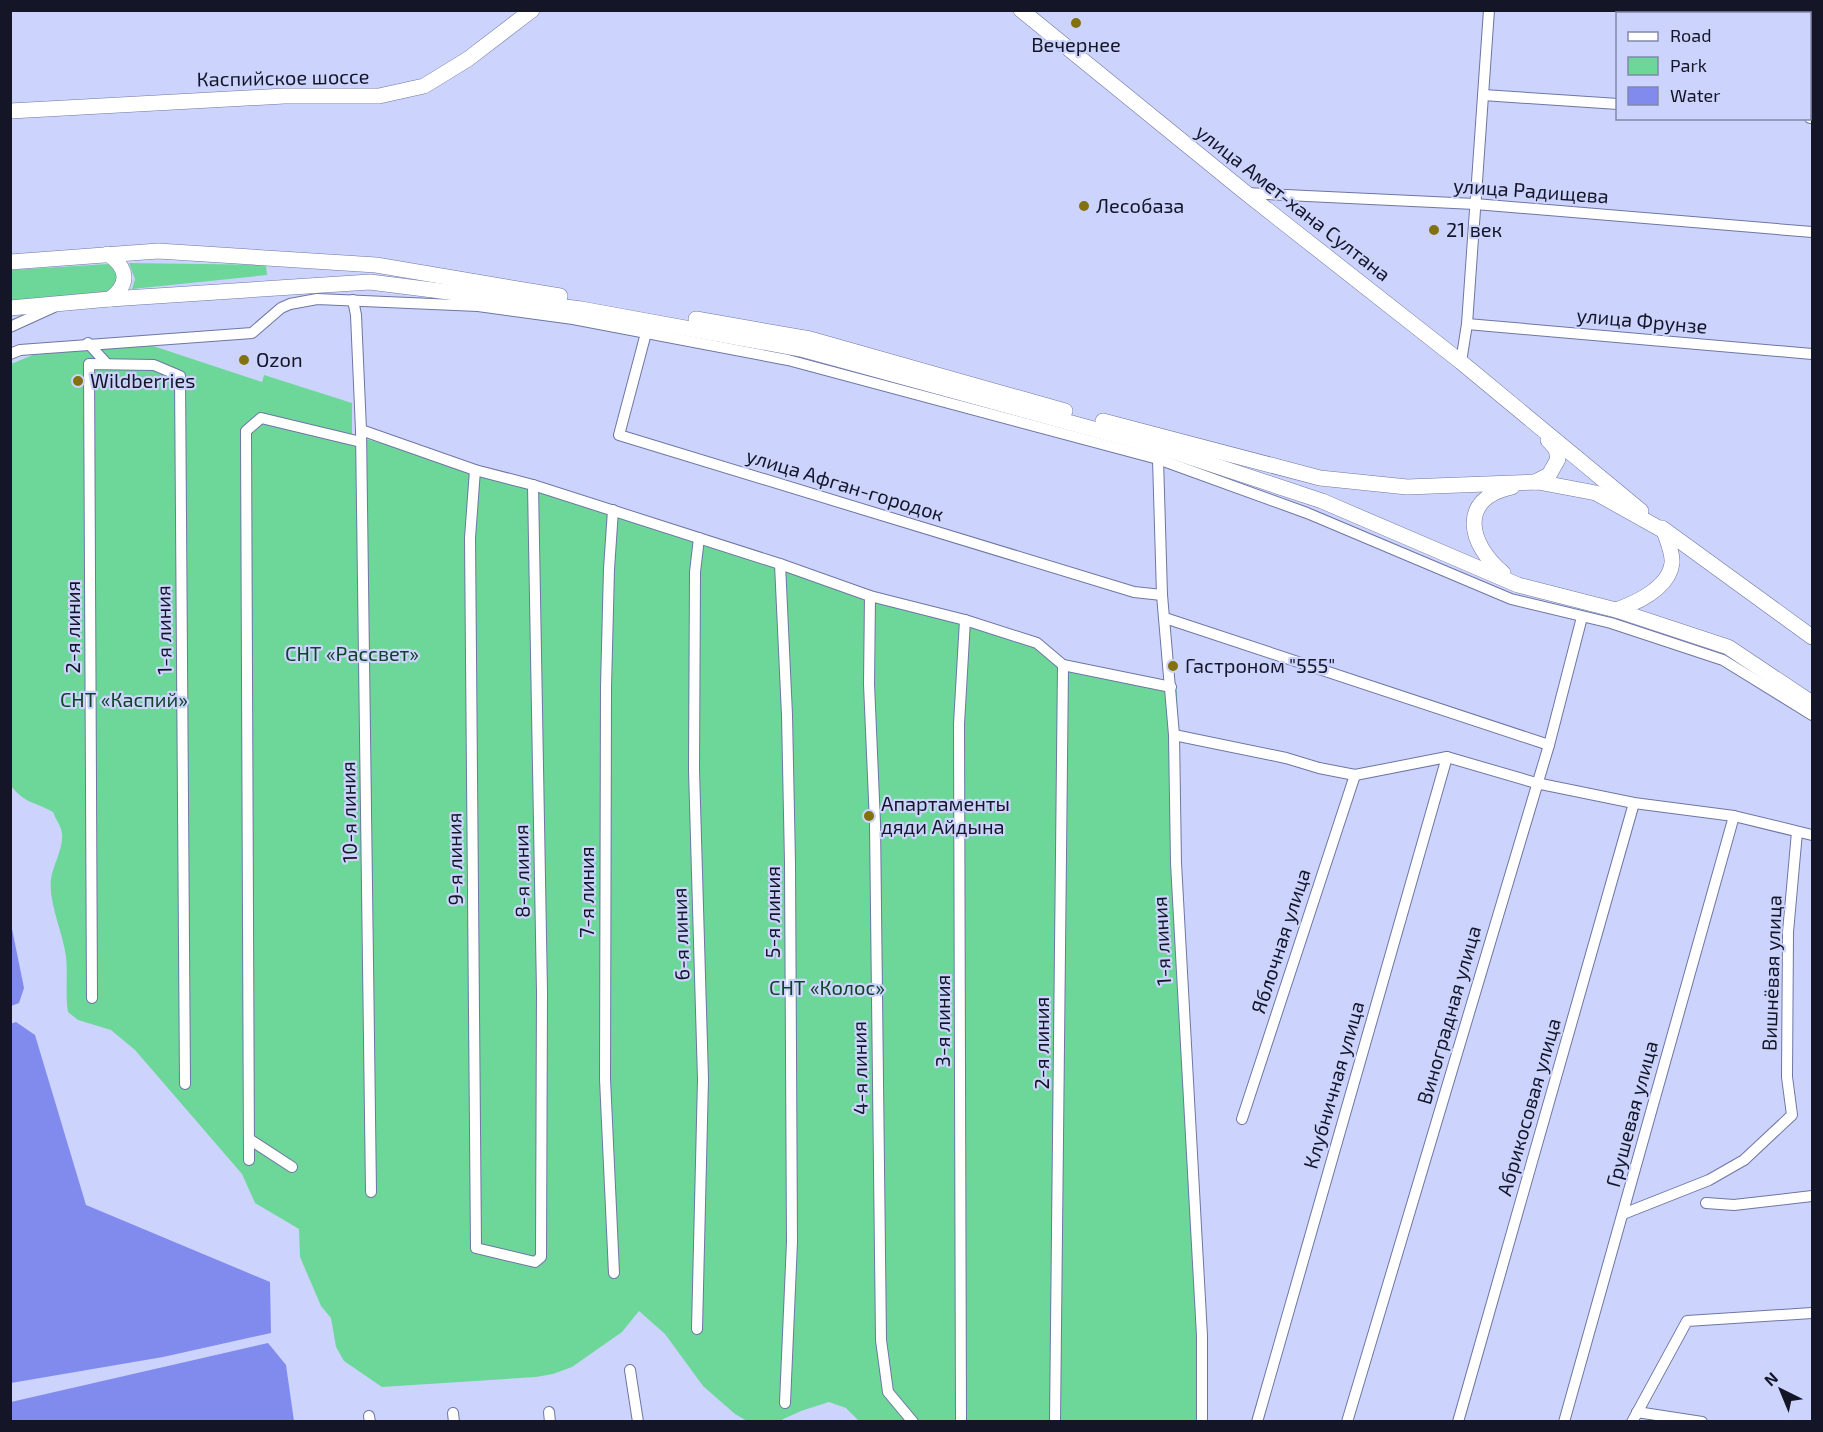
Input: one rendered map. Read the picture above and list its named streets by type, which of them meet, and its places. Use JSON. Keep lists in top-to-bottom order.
{
  "streets": {
    "main road": ["Каспийское шоссе", "улица Амет-хана Султана"],
    "street": [
      "улица Радищева",
      "улица Фрунзе",
      "улица Афган-городок",
      "2-я линия",
      "1-я линия",
      "10-я линия",
      "9-я линия",
      "8-я линия",
      "7-я линия",
      "5-я линия",
      "6-я линия",
      "Яблочная улица",
      "Вишнёвая улица",
      "Виноградная улица",
      "3-я линия",
      "4-я линия",
      "Клубничная улица",
      "Абрикосовая улица",
      "Грушевая улица"
    ]
  },
  "crossings": [
    ["улица Радищева", "улица Амет-хана Султана"],
    ["улица Афган-городок", "1-я линия"],
    ["2-я линия", "1-я линия"],
    ["9-я линия", "8-я линия"],
    ["Вишнёвая улица", "Грушевая улица"]
  ],
  "parks": ["СНТ «Рассвет»", "СНТ «Каспий»", "СНТ «Колос»"],
  "places": [
    "Вечернее",
    "Лесобаза",
    "21 век",
    "Ozon",
    "Wildberries",
    "Гастроном \"555\"",
    "Апартаменты дяди Айдына"
  ],
  "legend": ["Road", "Park", "Water"],
  "north": "top left"
}
